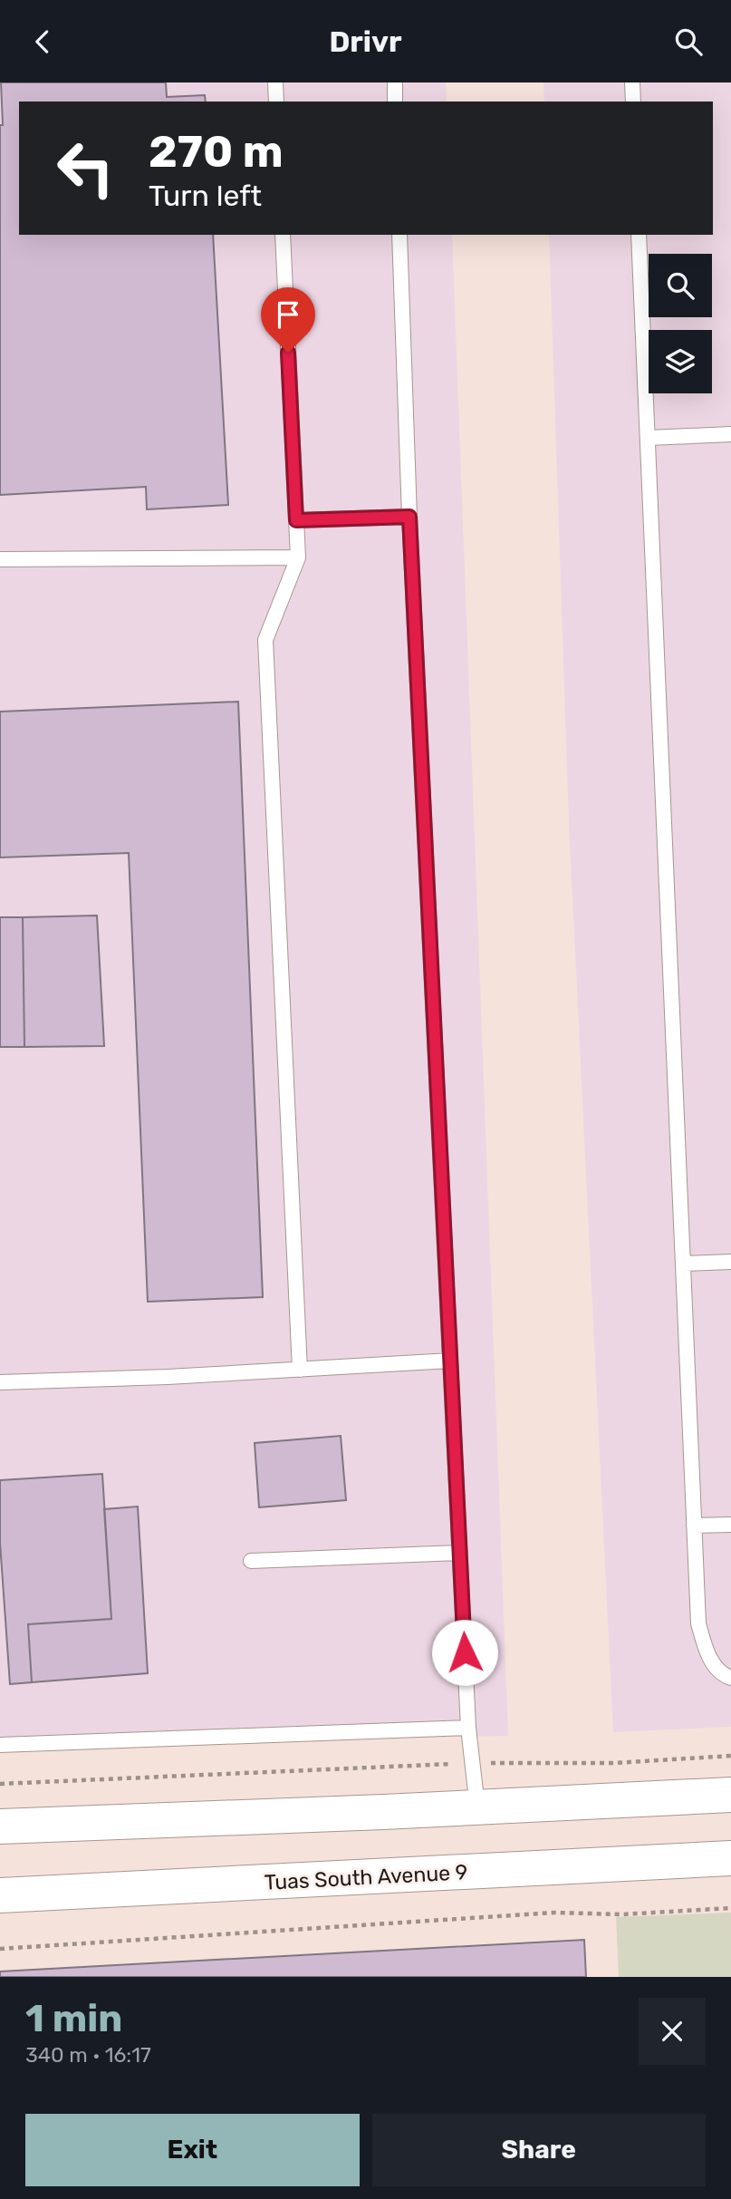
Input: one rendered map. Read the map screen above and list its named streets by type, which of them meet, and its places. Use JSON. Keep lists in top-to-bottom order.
{
  "streets": {
    "street": ["Tuas South Avenue 9"]
  },
  "page": {
    "header": "Drivr",
    "turn": ["270 m", "Turn left"],
    "heading": ["1 min", "340 m · 16:17"],
    "buttons": ["Exit", "Share"]
  }
}
